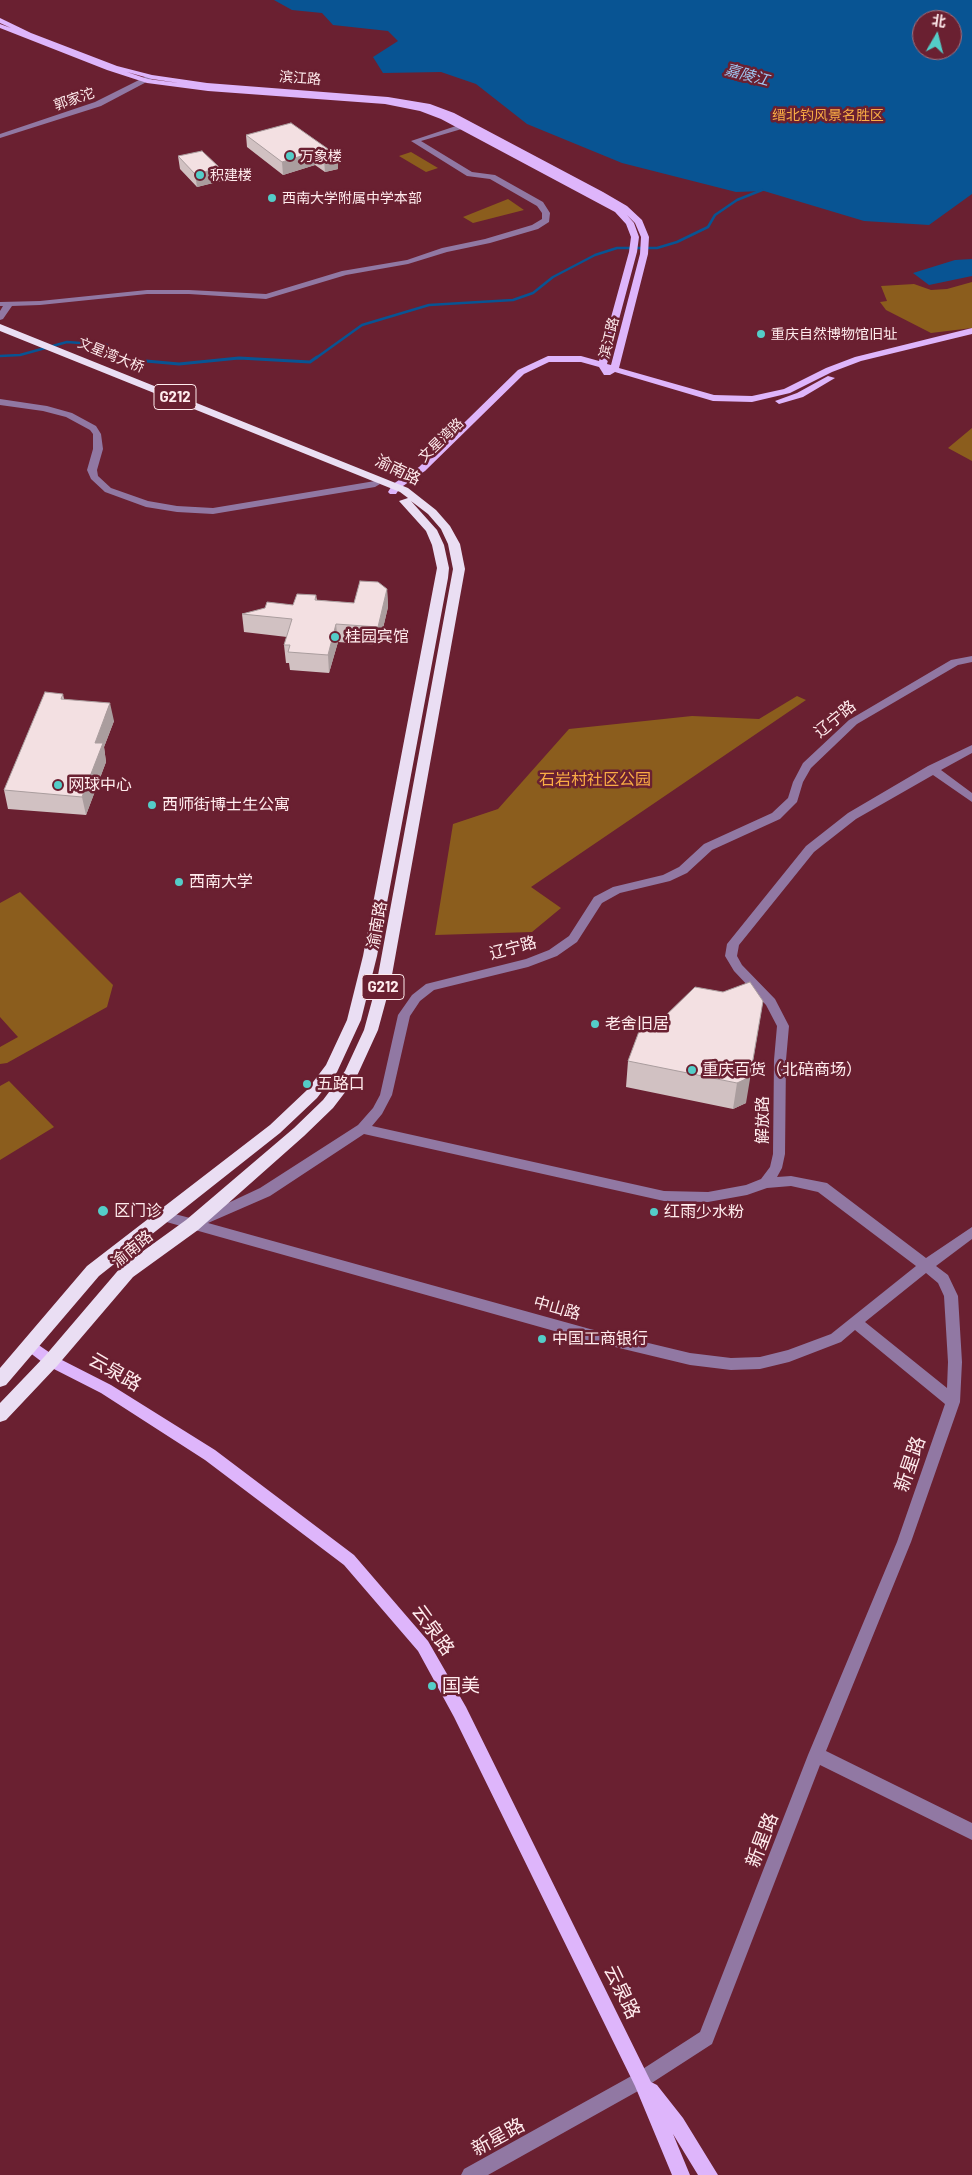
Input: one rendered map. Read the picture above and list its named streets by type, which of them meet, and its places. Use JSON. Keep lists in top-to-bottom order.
{
  "streets": {
    "highway": ["文星湾大桥", "G212", "渝南路"],
    "main road": ["滨江路", "文星湾路", "云泉路"],
    "street": [
      "郭家沱",
      "辽宁路",
      "解放路",
      "中山路",
      "新星路"
    ]
  },
  "crossings": [
    ["滨江路", "郭家沱"],
    ["滨江路", "文星湾路"],
    ["文星湾大桥", "渝南路"],
    ["文星湾路", "渝南路"],
    ["渝南路", "辽宁路"],
    ["渝南路", "中山路"],
    ["渝南路", "云泉路"],
    ["辽宁路", "中山路"],
    ["解放路", "新星路"],
    ["中山路", "新星路"],
    ["云泉路", "新星路"]
  ],
  "water": ["嘉陵江"],
  "parks": ["缙北钓风景名胜区", "石岩村社区公园"],
  "places": [
    "万象楼",
    "积建楼",
    "西南大学附属中学本部",
    "重庆自然博物馆旧址",
    "桂园宾馆",
    "网球中心",
    "西师街博士生公寓",
    "西南大学",
    "老舍旧居",
    "重庆百货（北碚商场）",
    "五路口",
    "区门诊",
    "红雨少水粉",
    "中国工商银行",
    "国美"
  ],
  "north": "top"
}
